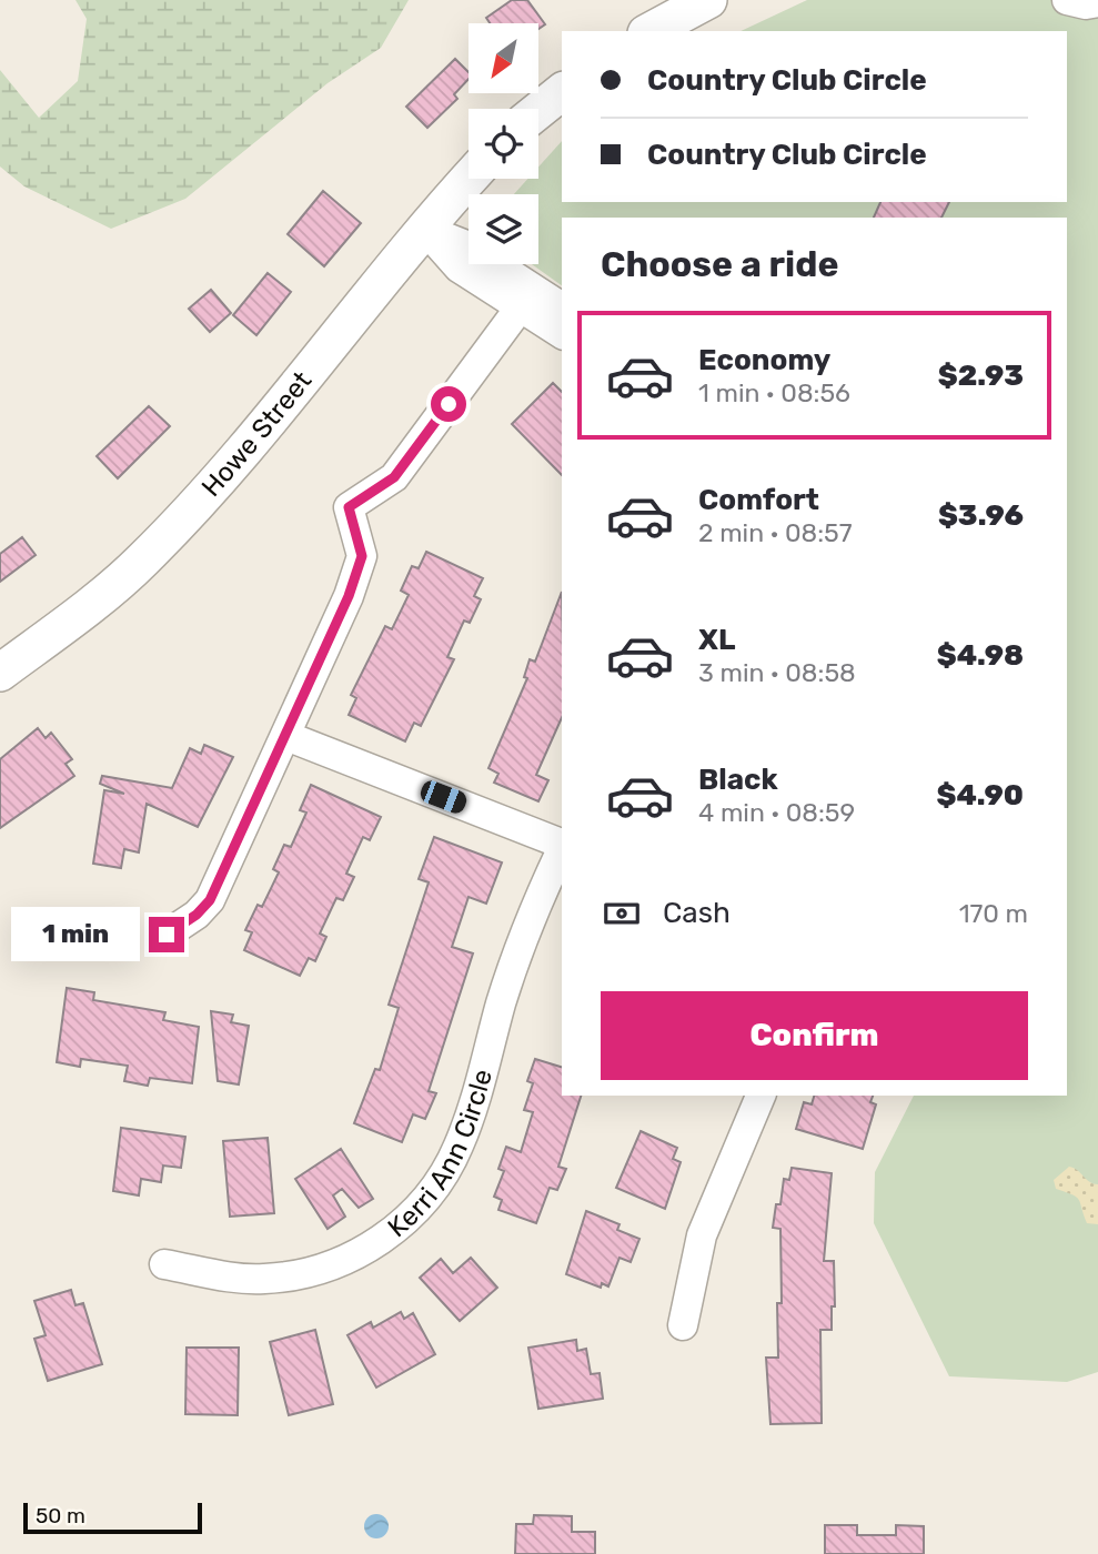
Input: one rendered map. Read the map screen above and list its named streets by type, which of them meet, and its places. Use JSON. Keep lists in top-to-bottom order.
{
  "streets": {
    "main road": ["Howe Street"],
    "street": ["Kerri Ann Circle"]
  },
  "scale_bar": "50 m",
  "north": "bottom left",
  "page": {
    "banner": ["Country Club Circle", "Country Club Circle"],
    "heading": "Choose a ride",
    "list": [
      {
        "name": "Economy",
        "note": "1 min · 08:56",
        "value": "$2.93"
      },
      {
        "name": "Comfort",
        "note": "2 min · 08:57",
        "value": "$3.96"
      },
      {
        "name": "XL",
        "note": "3 min · 08:58",
        "value": "$4.98"
      },
      {
        "name": "Black",
        "note": "4 min · 08:59",
        "value": "$4.90"
      }
    ],
    "pay": ["Cash", "170 m"],
    "bubble": "1 min",
    "buttons": "Confirm",
    "scale": "50 m"
  }
}
